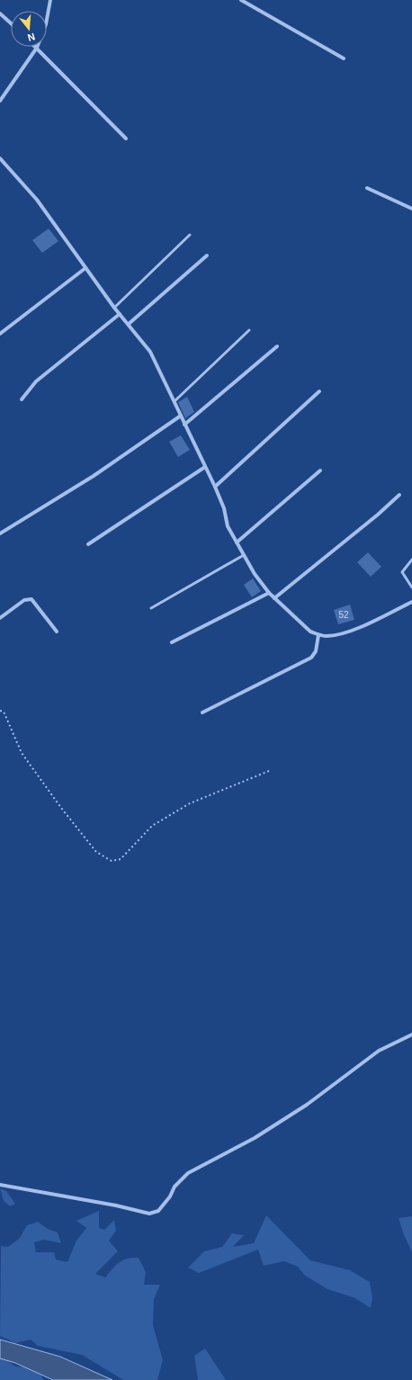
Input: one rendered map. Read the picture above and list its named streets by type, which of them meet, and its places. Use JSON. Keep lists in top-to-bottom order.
{
  "house_numbers": ["52"],
  "north": "bottom"
}
